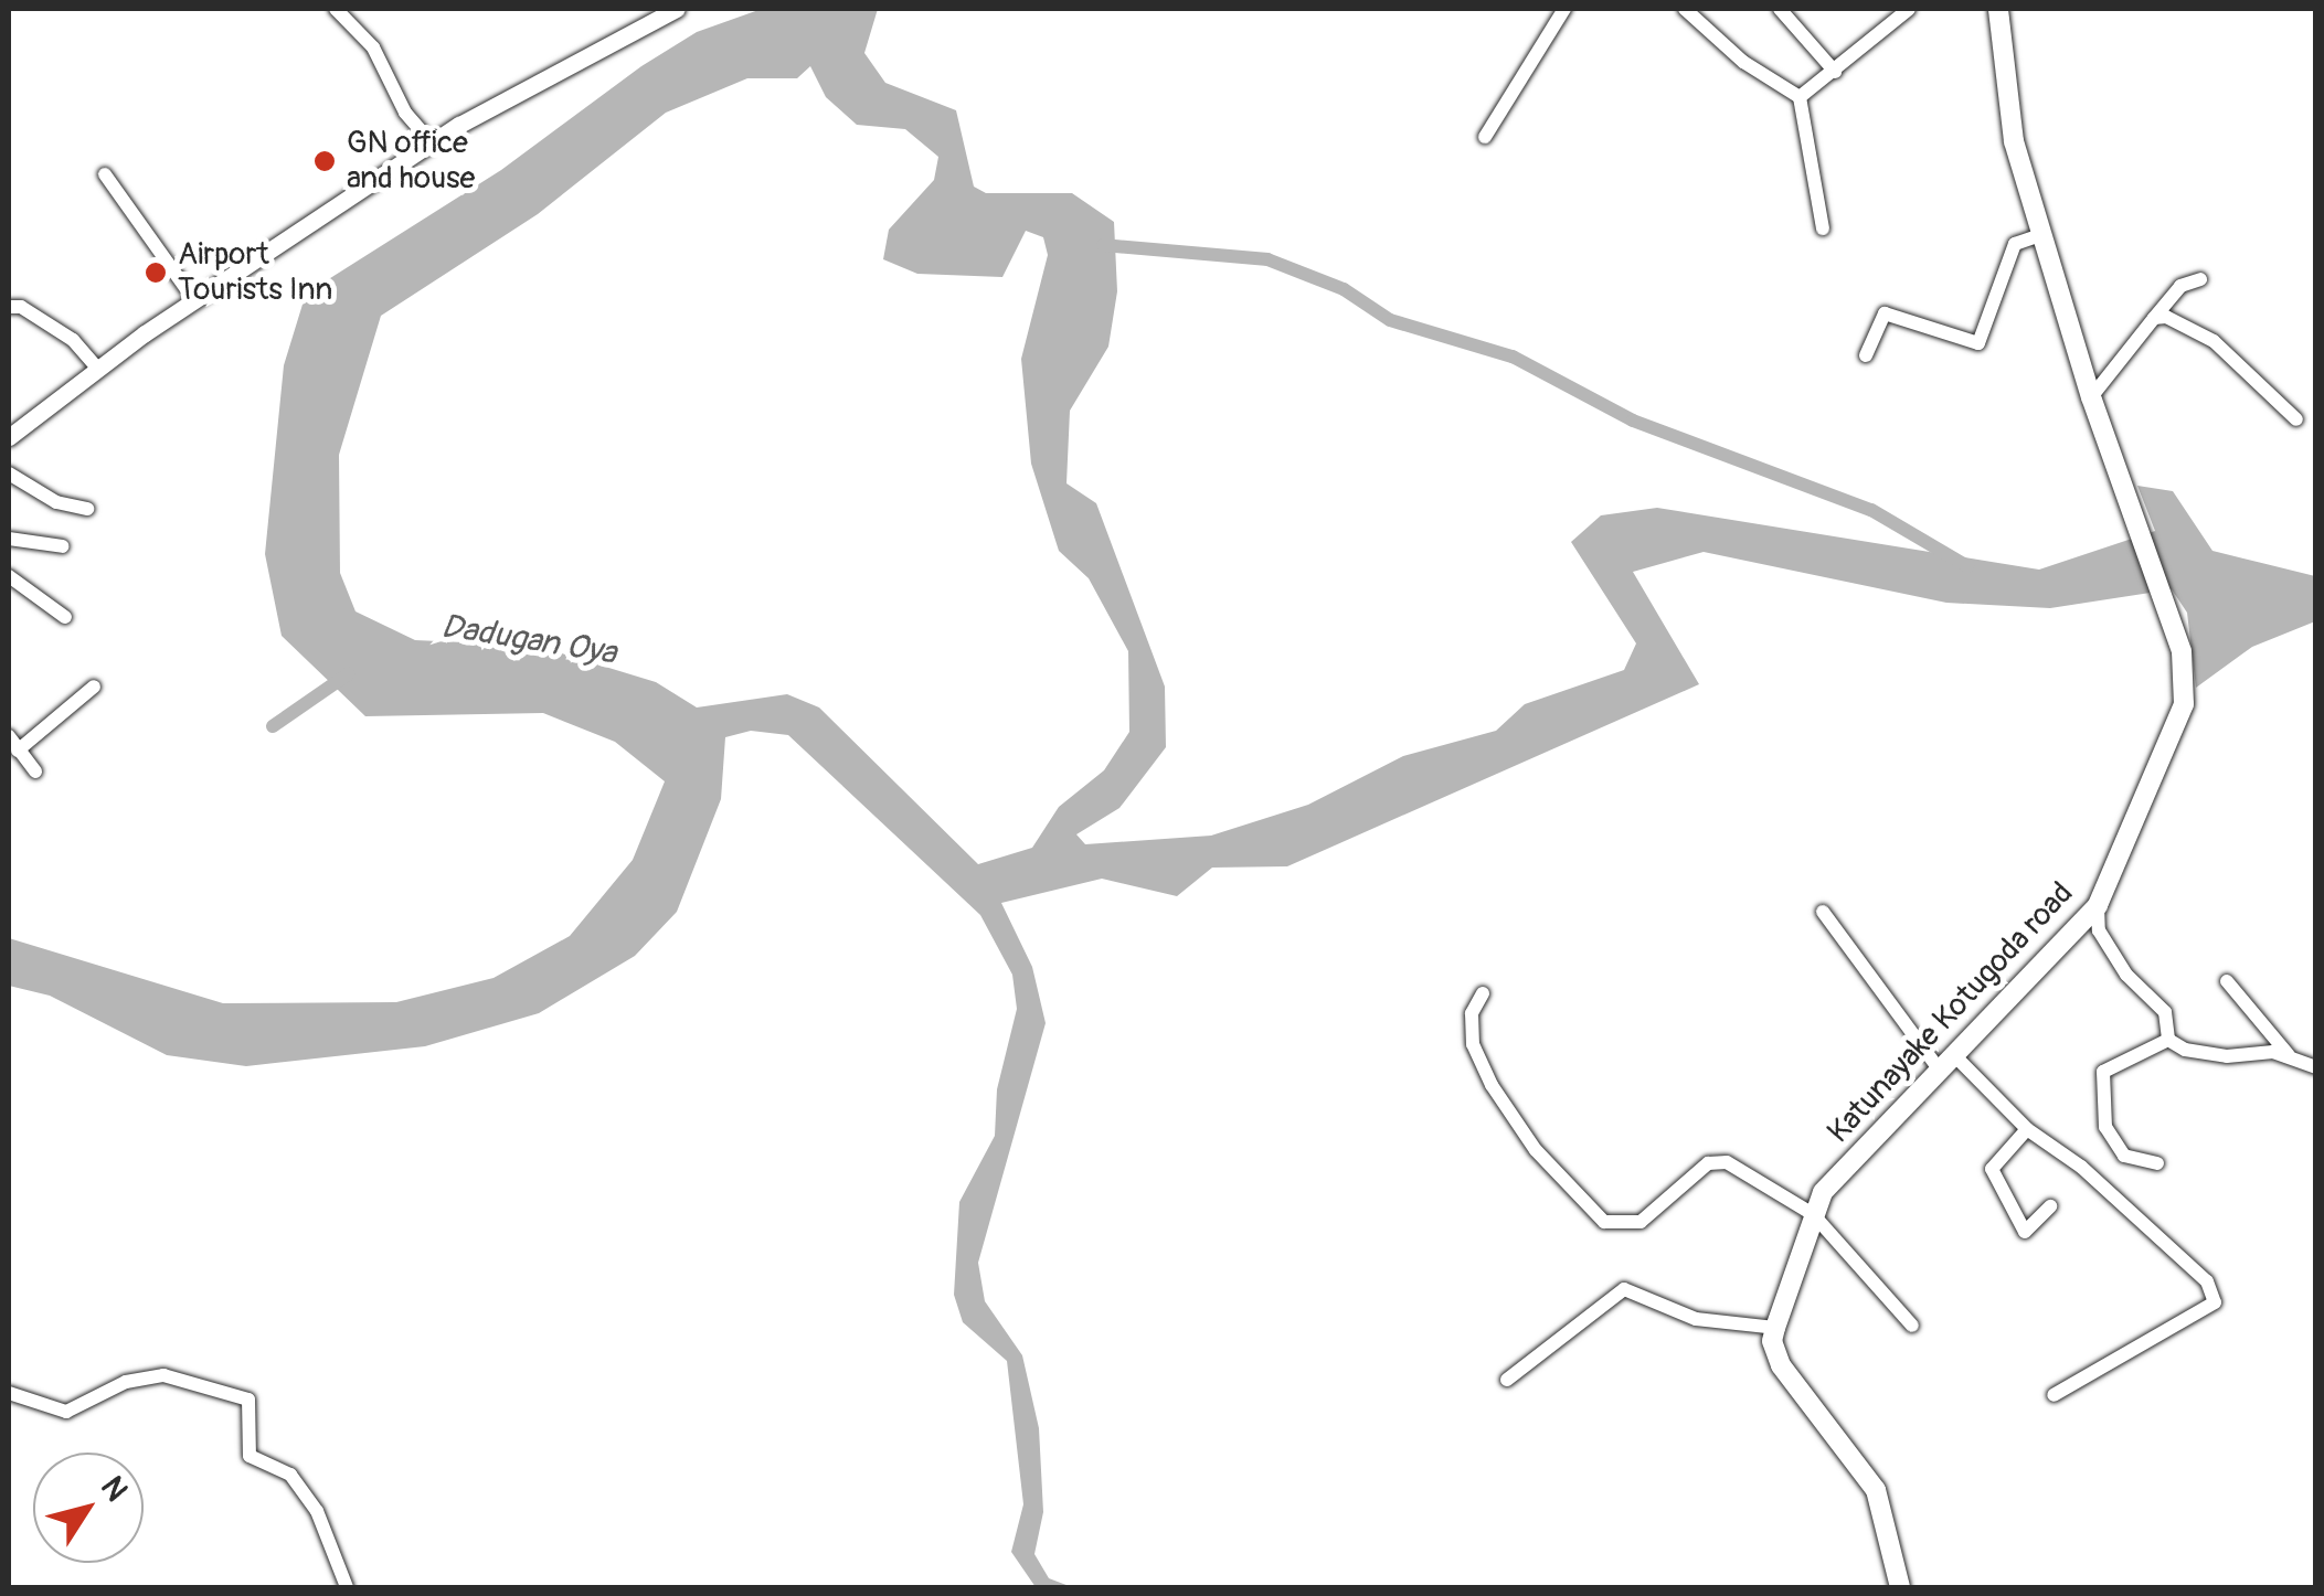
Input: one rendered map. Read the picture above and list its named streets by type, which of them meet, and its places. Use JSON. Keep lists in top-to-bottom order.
{
  "streets": {
    "main road": ["Katunayake Kotugoda road"]
  },
  "water": ["Dadugan Oya"],
  "places": ["GN office and house", "Airport Tourists Inn"],
  "north": "top right"
}
